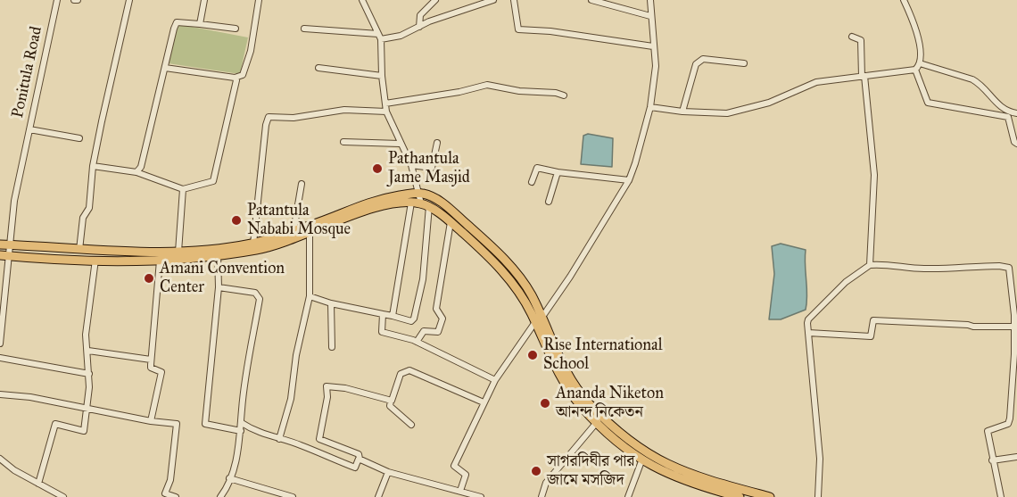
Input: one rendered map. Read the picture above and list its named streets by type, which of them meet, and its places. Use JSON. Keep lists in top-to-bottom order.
{
  "streets": {
    "street": ["Ponitula Road"]
  },
  "places": [
    "Pathantula Jame Masjid",
    "Patantula Nababi Mosque",
    "Amani Convention Center",
    "Rise International School",
    "Ananda Niketon আনন্দ নিকেতন",
    "সাগরদিঘীর পার জামে মসজিদ"
  ]
}
